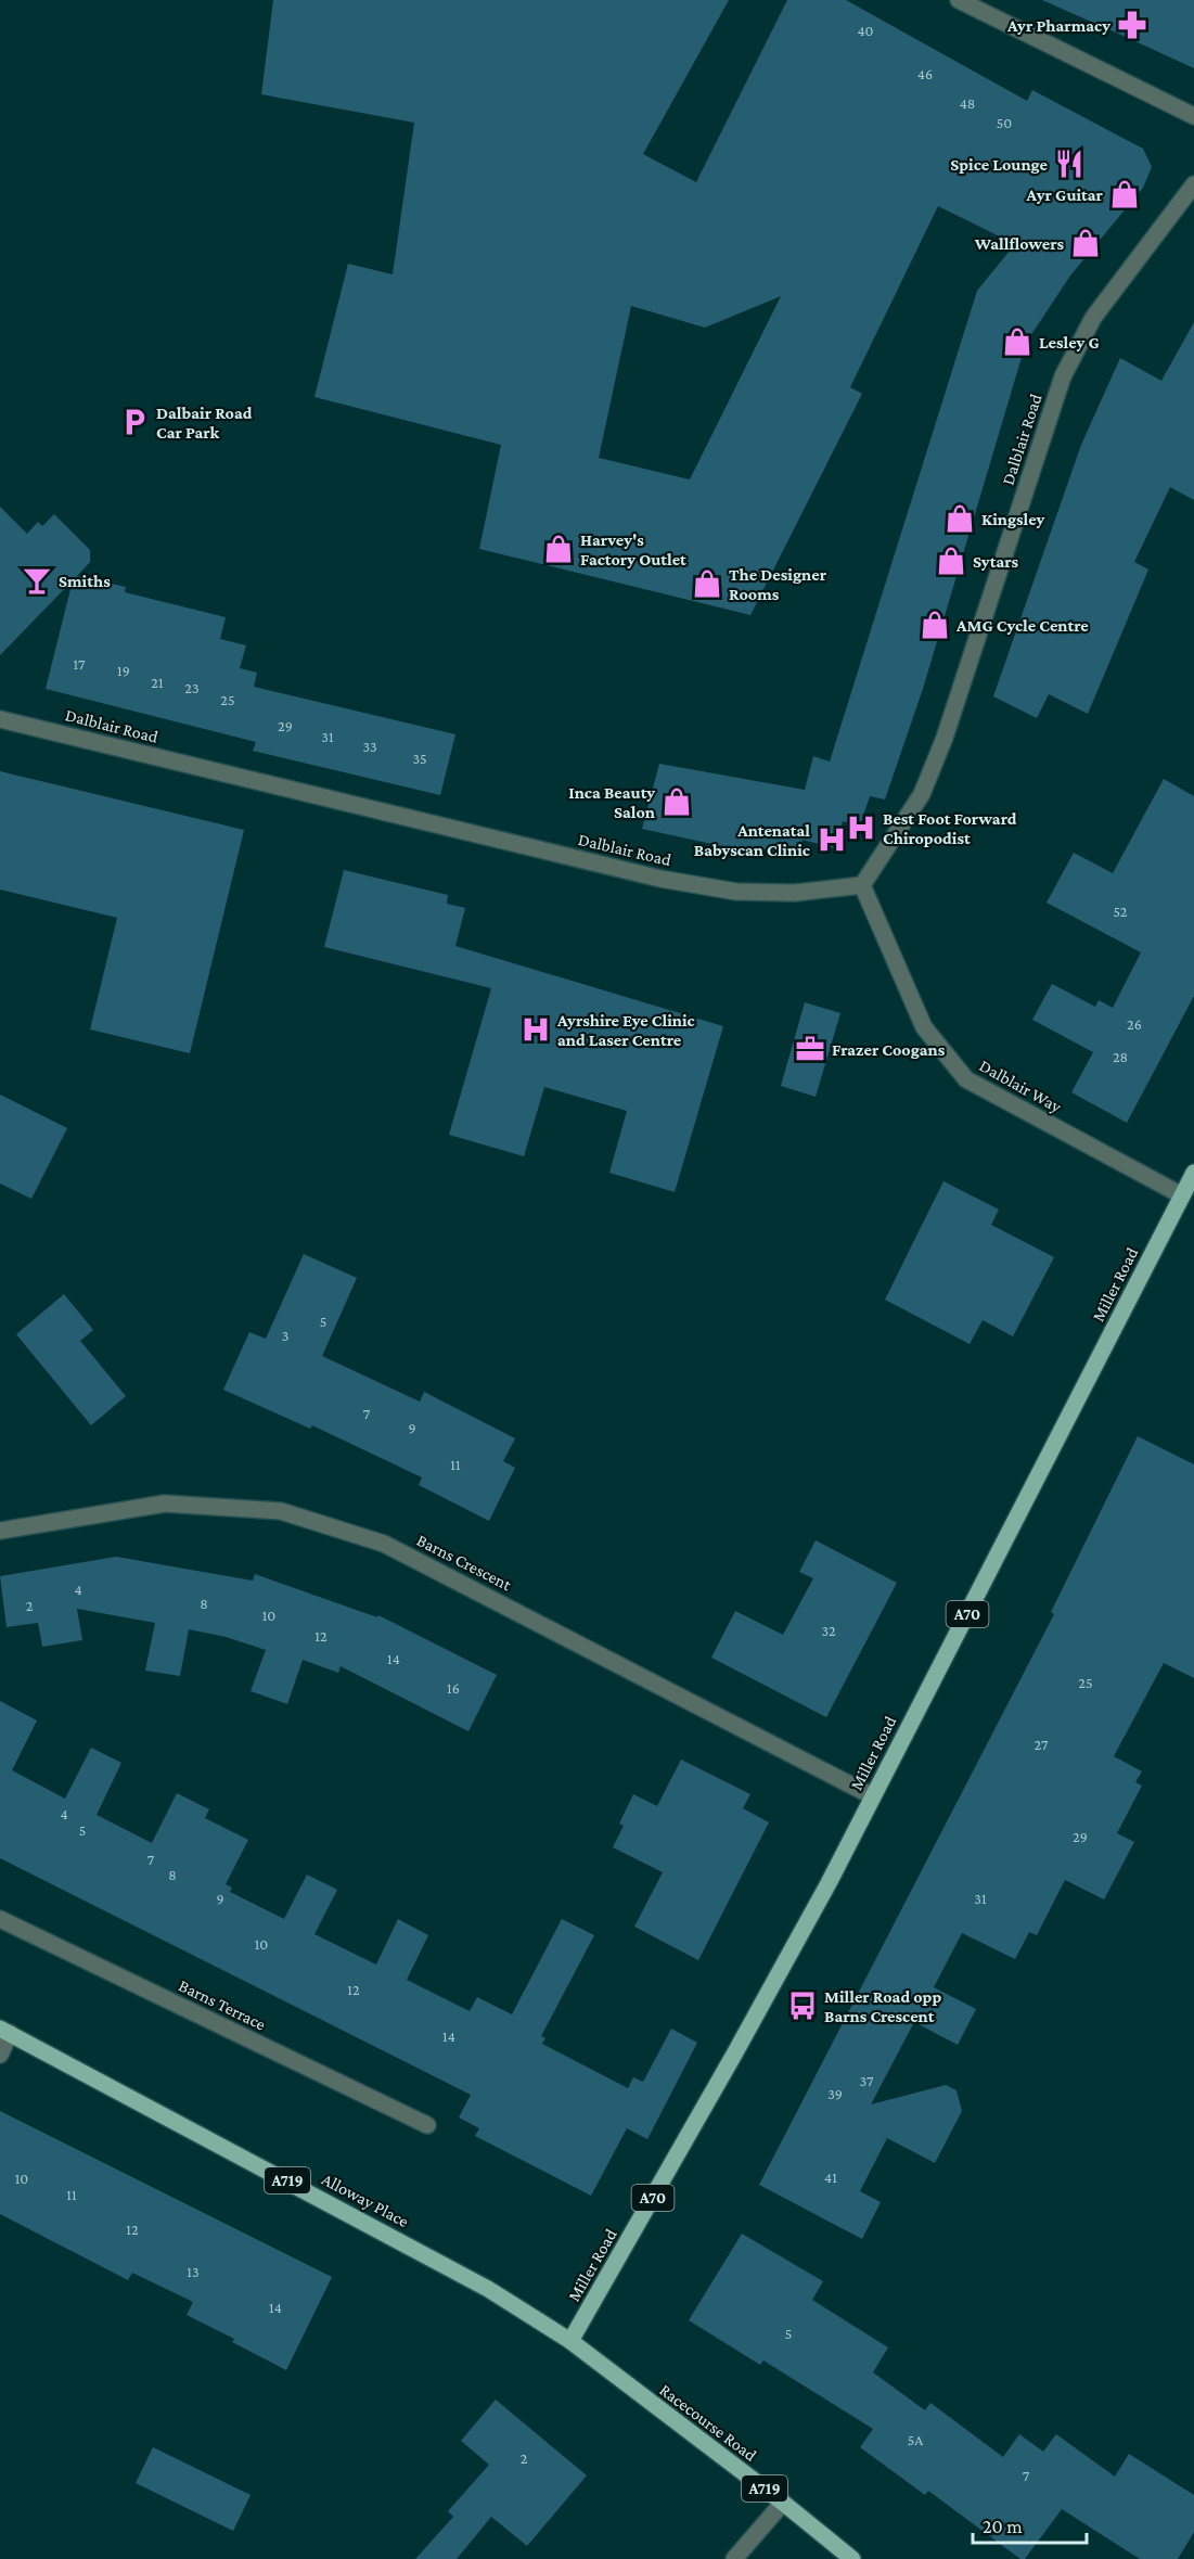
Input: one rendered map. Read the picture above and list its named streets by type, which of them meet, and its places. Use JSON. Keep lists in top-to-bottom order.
{
  "streets": {
    "main road": [
      "Miller Road",
      "A70",
      "A719",
      "Alloway Place",
      "Racecourse Road"
    ],
    "street": [
      "Dalblair Road",
      "Dalblair Way",
      "Barns Crescent",
      "Barns Terrace"
    ]
  },
  "crossings": [
    ["Dalblair Road", "Dalblair Way"],
    ["Dalblair Way", "Miller Road"],
    ["Miller Road", "Barns Crescent"],
    ["Miller Road", "Alloway Place"],
    ["Miller Road", "Racecourse Road"],
    ["Alloway Place", "Racecourse Road"]
  ],
  "places": {
    "pharmacy": ["Ayr Pharmacy"],
    "restaurant": ["Spice Lounge"],
    "shop": [
      "Ayr Guitar",
      "Wallflowers",
      "Lesley G",
      "Kingsley",
      "Harvey's Factory Outlet",
      "Sytars",
      "The Designer Rooms",
      "AMG Cycle Centre",
      "Inca Beauty Salon"
    ],
    "parking": ["Dalbair Road Car Park"],
    "bar": ["Smiths"],
    "hospital": ["Best Foot Forward Chiropodist", "Antenatal Babyscan Clinic", "Ayrshire Eye Clinic and Laser Centre"],
    "office": ["Frazer Coogans"],
    "bus stop": ["Miller Road opp Barns Crescent"]
  },
  "house_numbers": [
    "40",
    "46",
    "48",
    "50",
    "17",
    "19",
    "21",
    "23",
    "25",
    "29",
    "31",
    "33",
    "35",
    "52",
    "26",
    "28",
    "5",
    "3",
    "7",
    "9",
    "11",
    "4",
    "8",
    "2",
    "10",
    "32",
    "12",
    "14",
    "25",
    "16",
    "27",
    "4",
    "5",
    "29",
    "7",
    "8",
    "9",
    "31",
    "10",
    "12",
    "14",
    "37",
    "39",
    "41",
    "10",
    "11",
    "12",
    "13",
    "14",
    "5",
    "5A",
    "2",
    "7"
  ],
  "scale_bar": "20 m"
}
